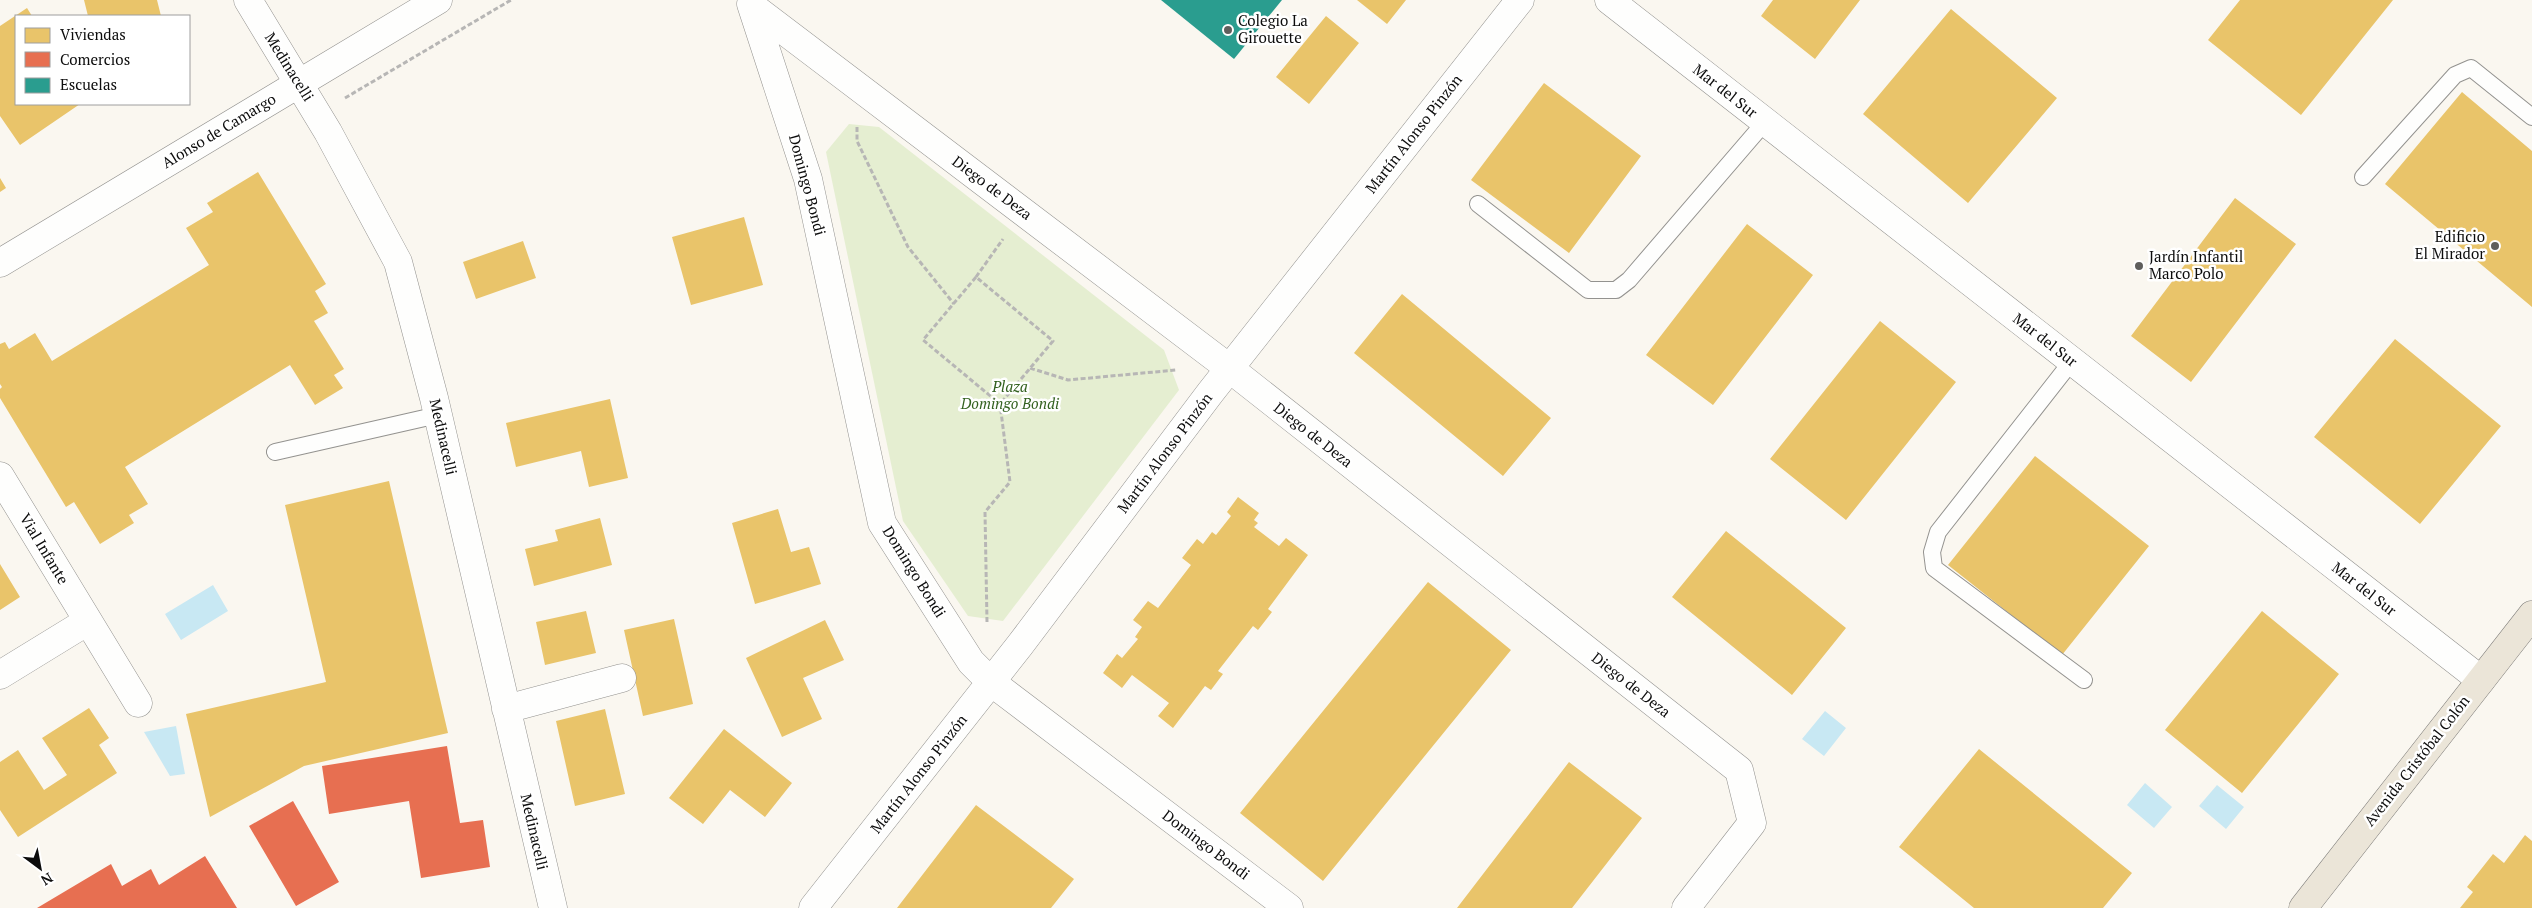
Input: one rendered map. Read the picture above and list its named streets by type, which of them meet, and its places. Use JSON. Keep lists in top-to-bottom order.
{
  "streets": {
    "main road": ["Avenida Cristóbal Colón"],
    "street": [
      "Medinacelli",
      "Mar del Sur",
      "Alonso de Camargo",
      "Martín Alonso Pinzón",
      "Domingo Bondi",
      "Diego de Deza",
      "Vial Infante"
    ]
  },
  "crossings": [
    ["Medinacelli", "Alonso de Camargo"],
    ["Mar del Sur", "Avenida Cristóbal Colón"],
    ["Martín Alonso Pinzón", "Domingo Bondi"],
    ["Martín Alonso Pinzón", "Diego de Deza"],
    ["Domingo Bondi", "Diego de Deza"]
  ],
  "parks": ["Plaza Domingo Bondi"],
  "places": ["Colegio La Girouette", "Edificio El Mirador", "Jardín Infantil Marco Polo"],
  "legend": ["Viviendas", "Comercios", "Escuelas"],
  "north": "bottom right"
}
